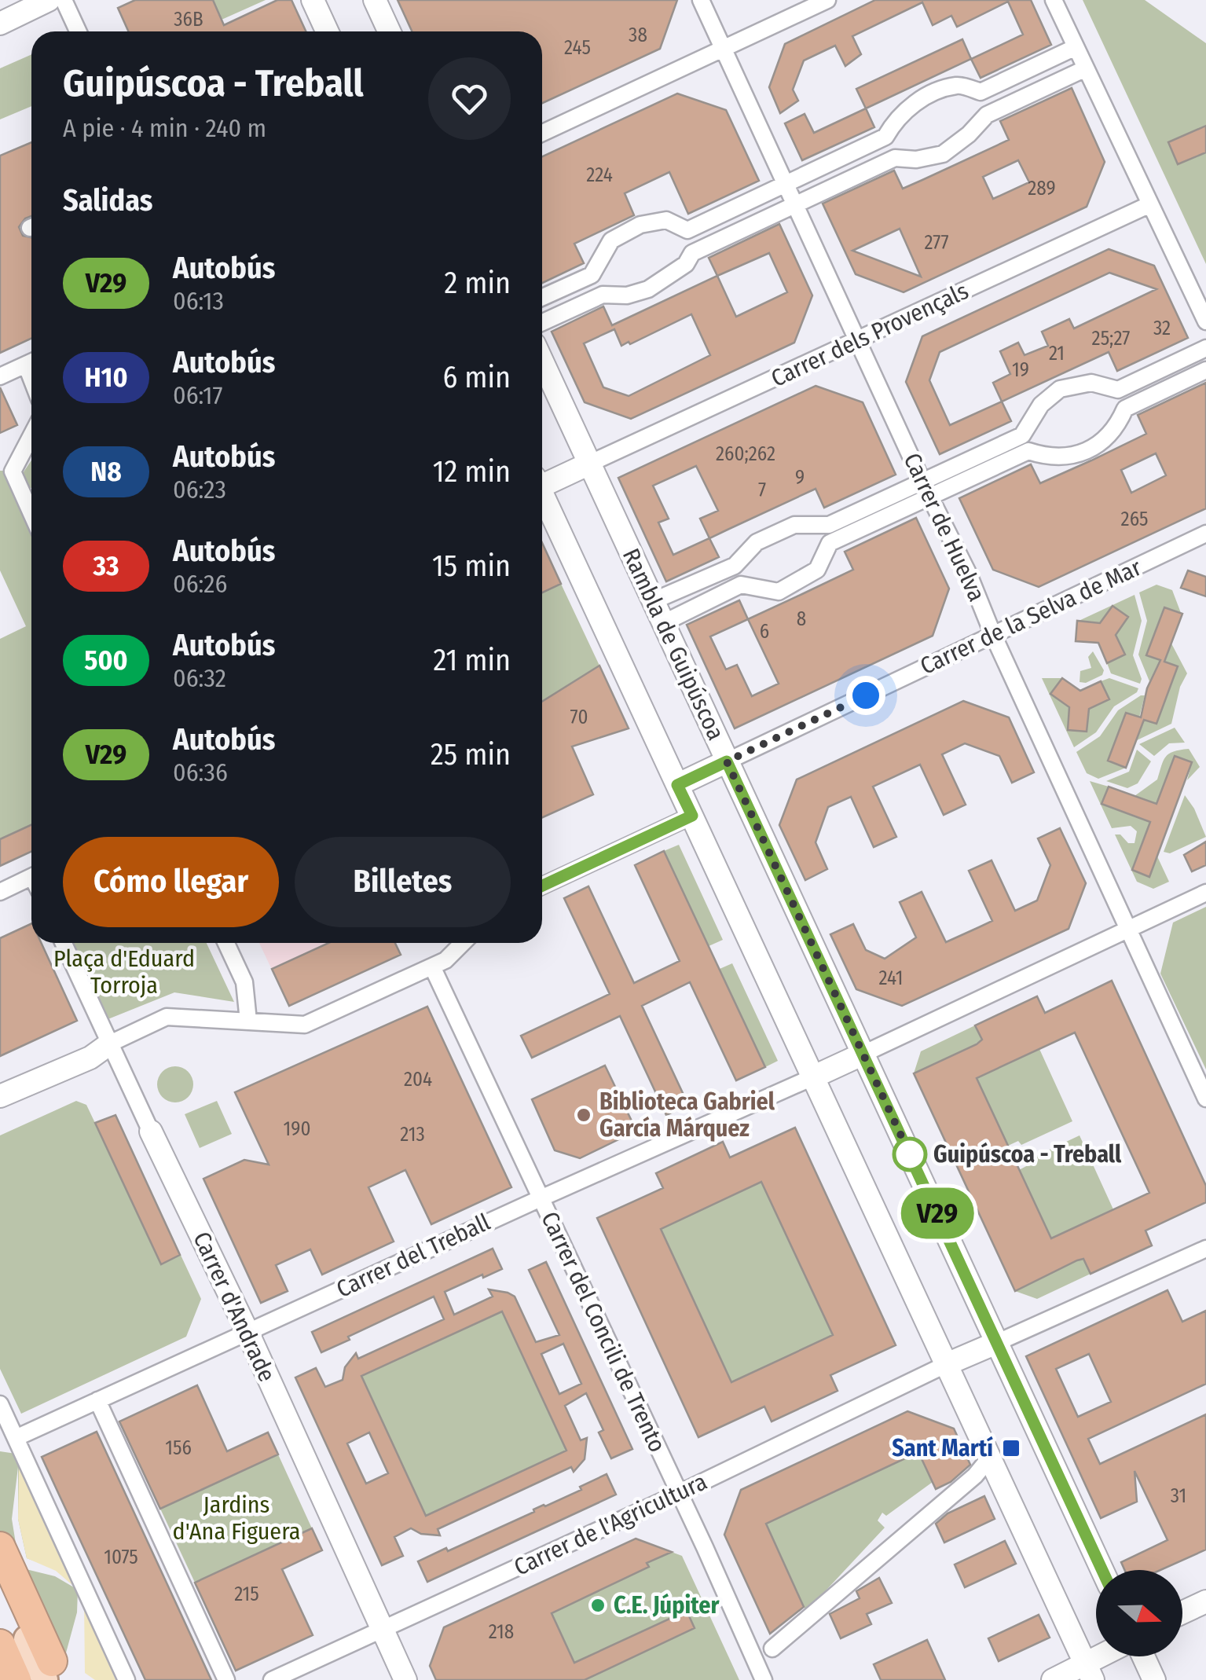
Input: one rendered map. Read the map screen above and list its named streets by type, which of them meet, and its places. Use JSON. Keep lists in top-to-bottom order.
{
  "streets": {
    "street": [
      "Carrer dels Provençals",
      "Carrer de Huelva",
      "Carrer de la Selva de Mar",
      "Rambla de Guipúscoa",
      "Carrer del Treball",
      "Carrer d'Andrade",
      "Carrer del Concili de Trento",
      "Carrer de l'Agricultura"
    ]
  },
  "crossings": [
    ["Carrer dels Provençals", "Carrer de Huelva"],
    ["Carrer dels Provençals", "Rambla de Guipúscoa"],
    ["Carrer de Huelva", "Carrer de la Selva de Mar"],
    ["Carrer de la Selva de Mar", "Rambla de Guipúscoa"],
    ["Carrer del Treball", "Carrer d'Andrade"],
    ["Carrer del Treball", "Carrer del Concili de Trento"],
    ["Carrer d'Andrade", "Carrer de l'Agricultura"],
    ["Carrer del Concili de Trento", "Carrer de l'Agricultura"]
  ],
  "parks": ["Plaça d'Eduard Torroja", "Jardins d'Ana Figuera"],
  "places": {
    "other": ["Biblioteca Gabriel García Márquez", "Guipúscoa - Treball", "C.E. Júpiter"],
    "transit": ["Sant Martí"]
  },
  "lines": ["bus line V29"],
  "house_numbers": [
    "36B",
    "38",
    "245",
    "224",
    "289",
    "277",
    "32",
    "25;27",
    "21",
    "19",
    "260;262",
    "9",
    "7",
    "265",
    "8",
    "6",
    "70",
    "241",
    "204",
    "190",
    "213",
    "156",
    "31",
    "1075",
    "215",
    "218"
  ],
  "north": "right",
  "page": {
    "on_map": "V29",
    "heading": [
      ["Guipúscoa - Treball", "A pie · 4 min · 240 m"],
      "Salidas"
    ],
    "list": [
      {
        "mark": "V29",
        "name": "Autobús",
        "note": "06:13",
        "value": "2 min"
      },
      {
        "mark": "H10",
        "name": "Autobús",
        "note": "06:17",
        "value": "6 min"
      },
      {
        "mark": "N8",
        "name": "Autobús",
        "note": "06:23",
        "value": "12 min"
      },
      {
        "mark": "33",
        "name": "Autobús",
        "note": "06:26",
        "value": "15 min"
      },
      {
        "mark": "500",
        "name": "Autobús",
        "note": "06:32",
        "value": "21 min"
      },
      {
        "mark": "V29",
        "name": "Autobús",
        "note": "06:36",
        "value": "25 min"
      }
    ],
    "buttons": ["Cómo llegar", "Billetes"]
  }
}
